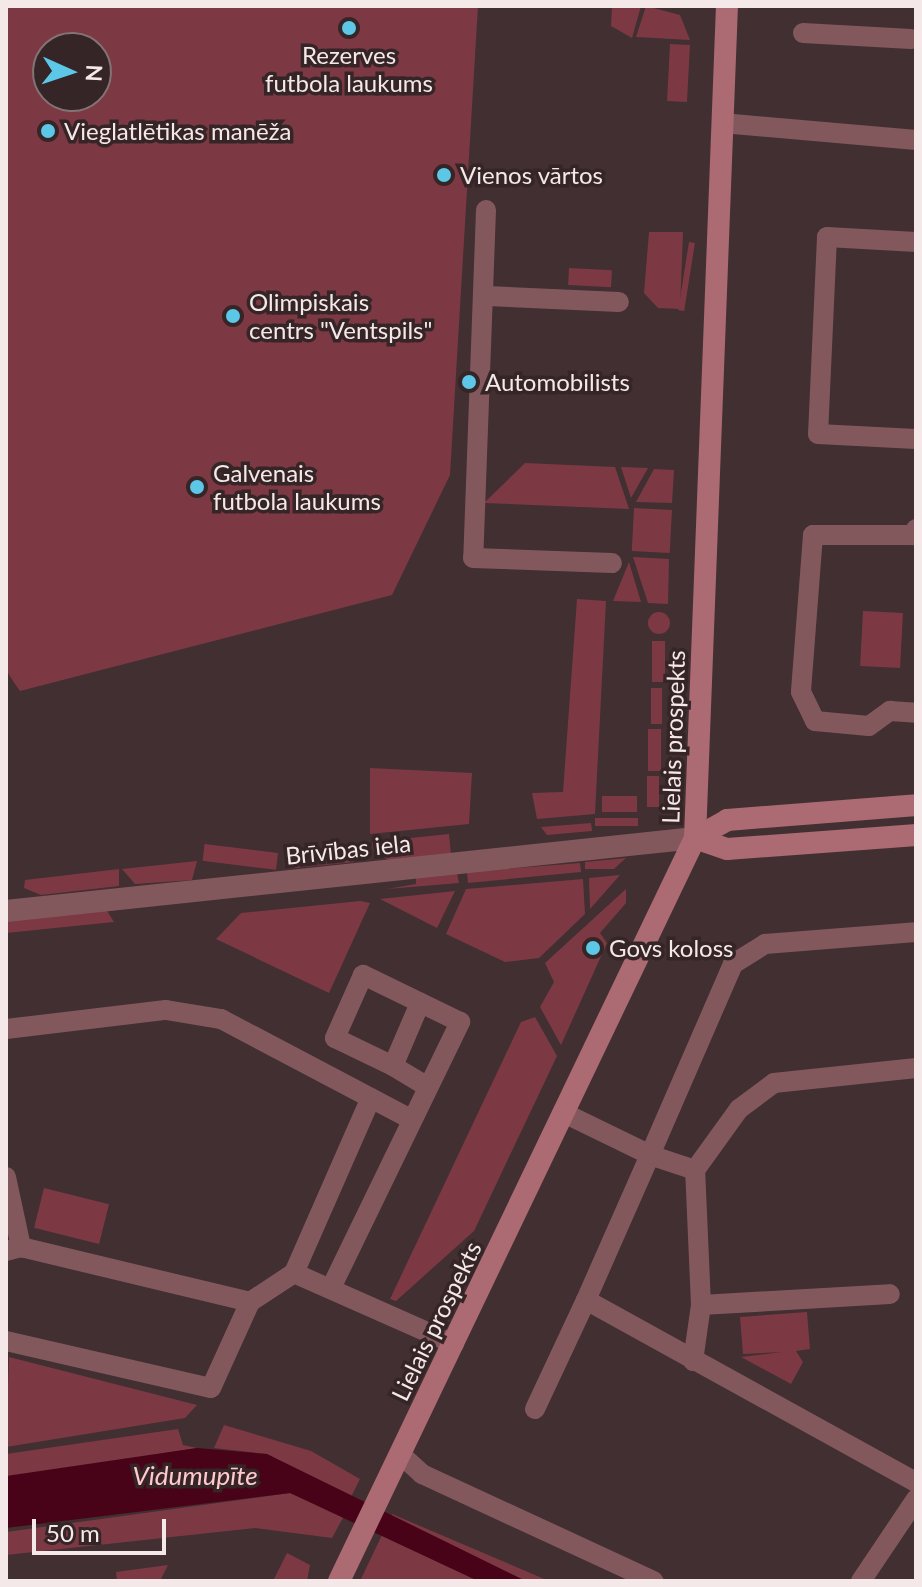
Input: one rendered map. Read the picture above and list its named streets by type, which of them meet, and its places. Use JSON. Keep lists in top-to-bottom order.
{
  "streets": {
    "main road": ["Lielais prospekts", "Brīvības iela"]
  },
  "crossings": [
    ["Lielais prospekts", "Brīvības iela"]
  ],
  "water": ["Vidumupīte"],
  "places": [
    "Rezerves futbola laukums",
    "Vieglatlētikas manēža",
    "Vienos vārtos",
    "Olimpiskais centrs \"Ventspils\"",
    "Automobilists",
    "Galvenais futbola laukums",
    "Govs koloss"
  ],
  "scale_bar": "50 m",
  "north": "right"
}
